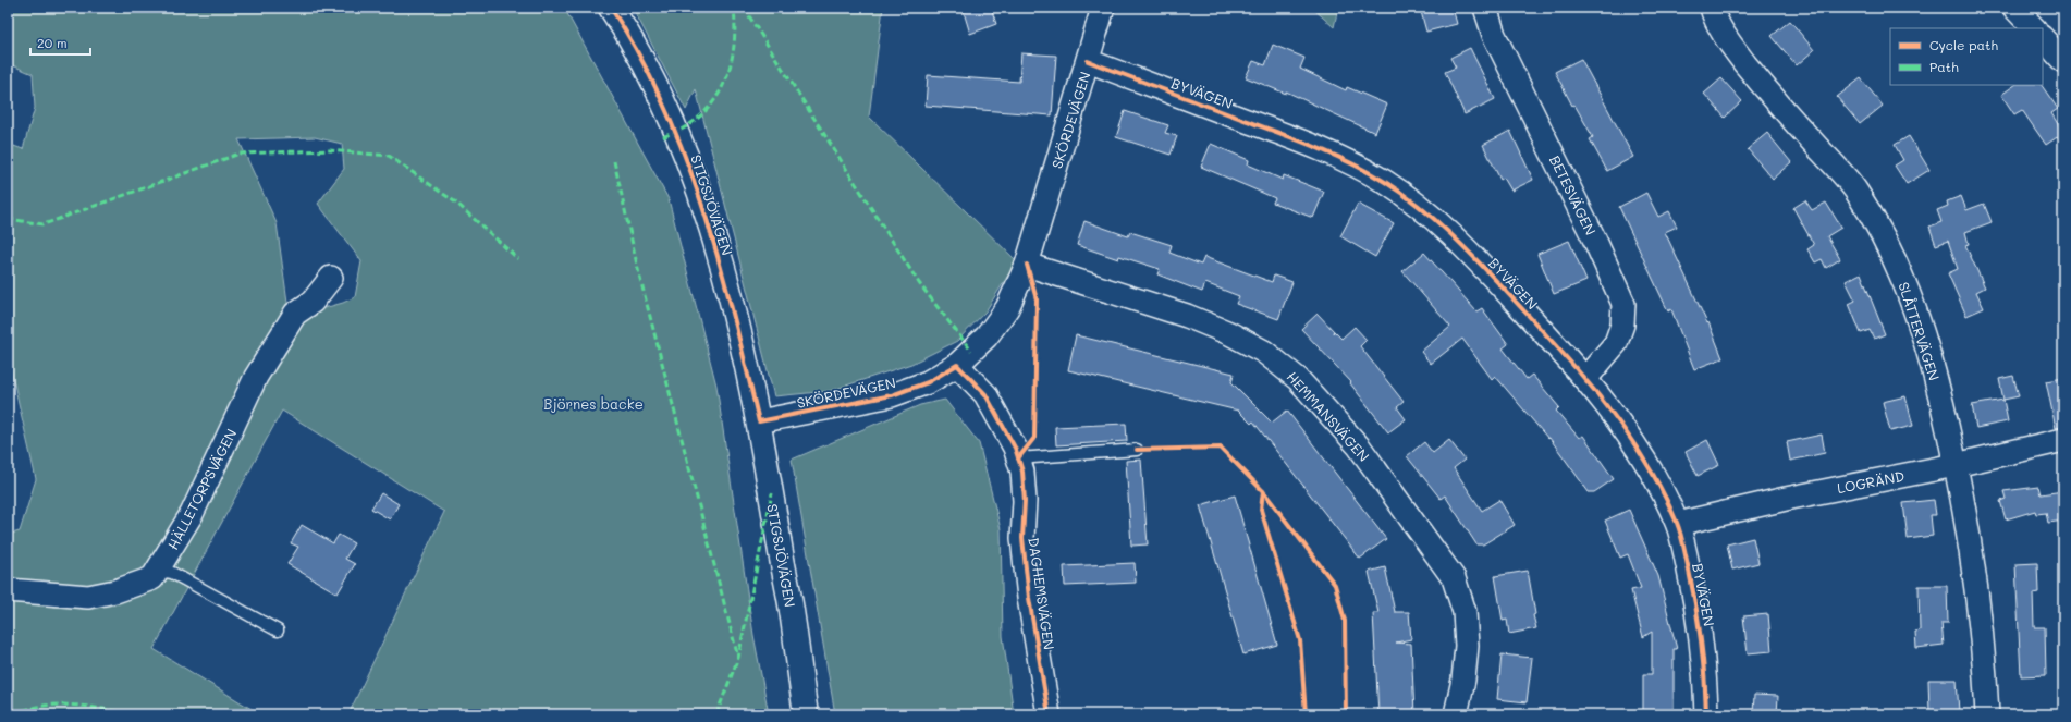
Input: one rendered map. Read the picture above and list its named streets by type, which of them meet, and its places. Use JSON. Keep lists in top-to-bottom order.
{
  "streets": {
    "main road": ["STIGSJÖVÄGEN"],
    "street": [
      "BYVÄGEN",
      "SKÖRDEVÄGEN",
      "BETESVÄGEN",
      "SLÅTTERVÄGEN",
      "HEMMANSVÄGEN",
      "LOGRÄND",
      "HÄLLETORPSVÄGEN",
      "DAGHEMSVÄGEN"
    ]
  },
  "crossings": [
    ["BYVÄGEN", "SKÖRDEVÄGEN"],
    ["BYVÄGEN", "BETESVÄGEN"],
    ["BYVÄGEN", "LOGRÄND"],
    ["SKÖRDEVÄGEN", "STIGSJÖVÄGEN"],
    ["SKÖRDEVÄGEN", "HEMMANSVÄGEN"],
    ["SKÖRDEVÄGEN", "DAGHEMSVÄGEN"],
    ["SLÅTTERVÄGEN", "LOGRÄND"]
  ],
  "parks": ["Björnes backe"],
  "legend": ["Cycle path", "Path"],
  "scale_bar": "20 m"
}
